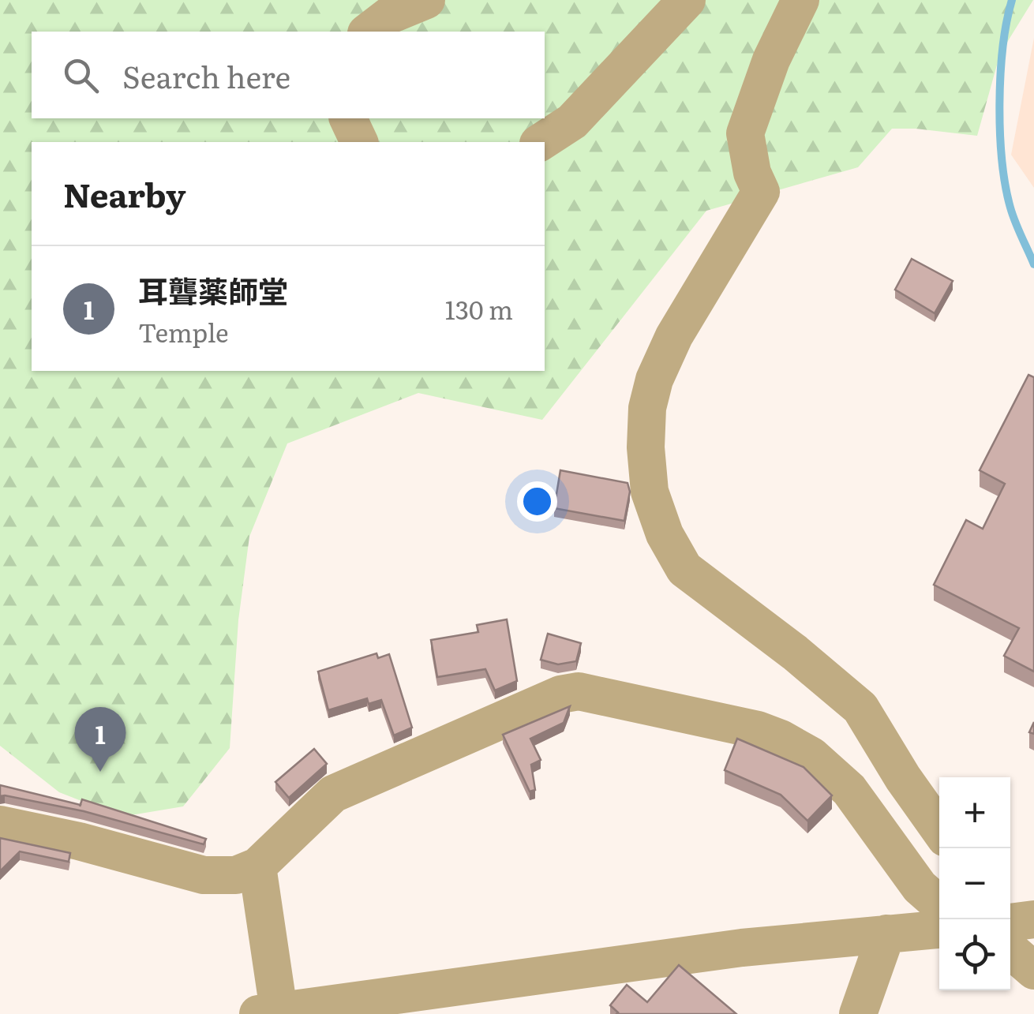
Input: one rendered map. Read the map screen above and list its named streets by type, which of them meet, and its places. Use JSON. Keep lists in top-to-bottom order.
{
  "page": {
    "search": "Search here",
    "heading": "Nearby",
    "list": [
      {
        "mark": "1",
        "name": "耳聾薬師堂",
        "note": "Temple",
        "value": "130 m"
      }
    ],
    "pins": "1",
    "map_buttons": ["+", "−"]
  }
}
